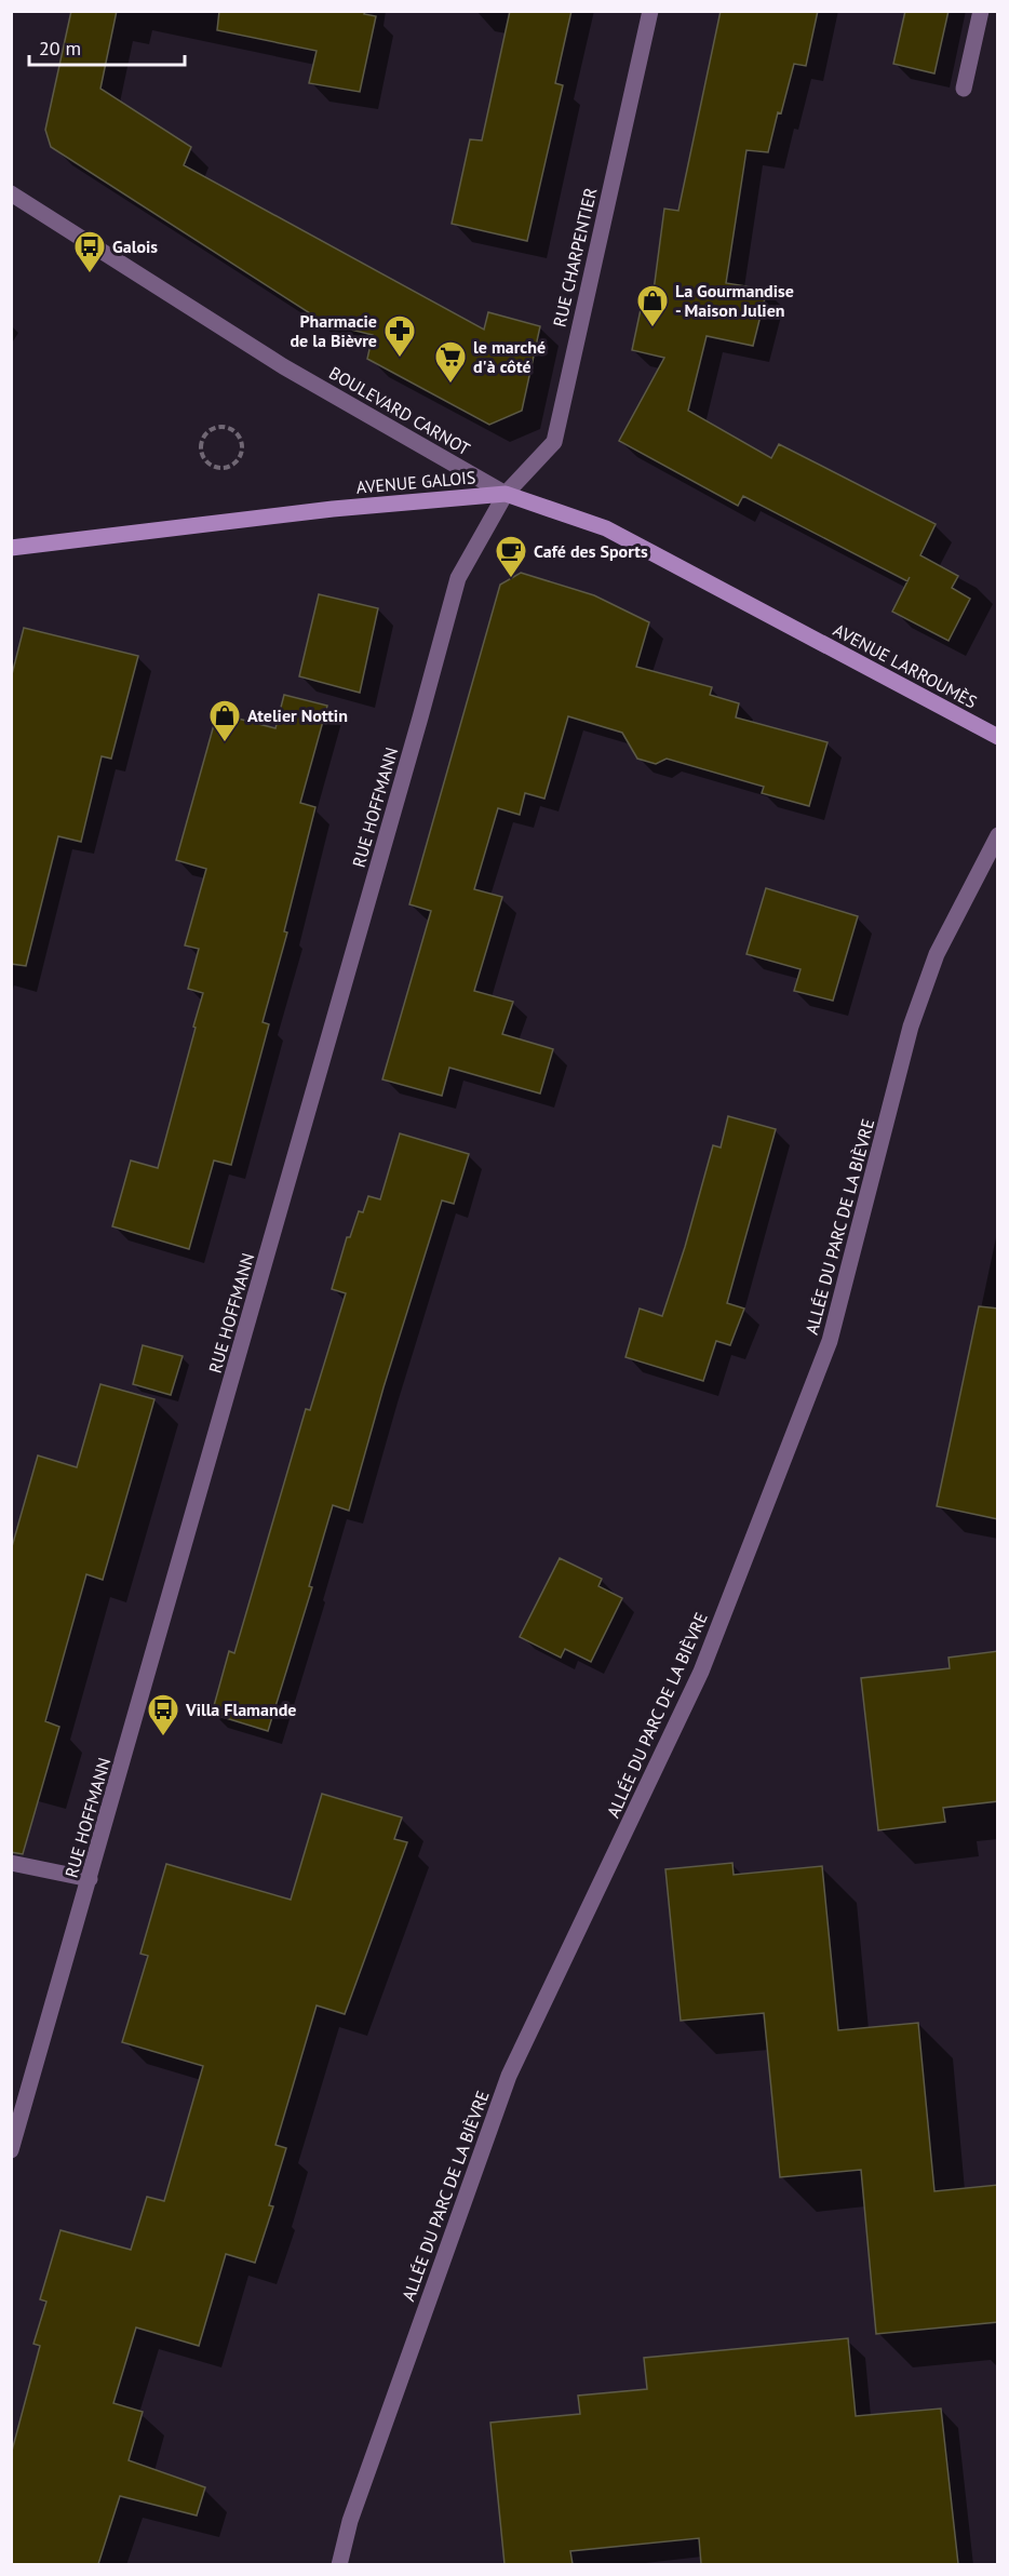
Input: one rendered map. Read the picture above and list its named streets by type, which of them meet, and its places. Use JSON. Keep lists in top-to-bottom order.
{
  "streets": {
    "main road": ["AVENUE GALOIS", "AVENUE LARROUMÈS"],
    "street": [
      "RUE CHARPENTIER",
      "BOULEVARD CARNOT",
      "RUE HOFFMANN",
      "ALLÉE DU PARC DE LA BIÈVRE"
    ]
  },
  "crossings": [
    ["RUE CHARPENTIER", "BOULEVARD CARNOT"],
    ["RUE CHARPENTIER", "AVENUE GALOIS"],
    ["RUE CHARPENTIER", "RUE HOFFMANN"],
    ["BOULEVARD CARNOT", "AVENUE GALOIS"],
    ["BOULEVARD CARNOT", "RUE HOFFMANN"],
    ["AVENUE GALOIS", "AVENUE LARROUMÈS"],
    ["AVENUE GALOIS", "RUE HOFFMANN"]
  ],
  "places": {
    "bus stop": ["Galois", "Villa Flamande"],
    "shop": ["La Gourmandise - Maison Julien", "Atelier Nottin"],
    "pharmacy": ["Pharmacie de la Bièvre"],
    "supermarket": ["le marché d'à côté"],
    "cafe": ["Café des Sports"]
  },
  "scale_bar": "20 m"
}
